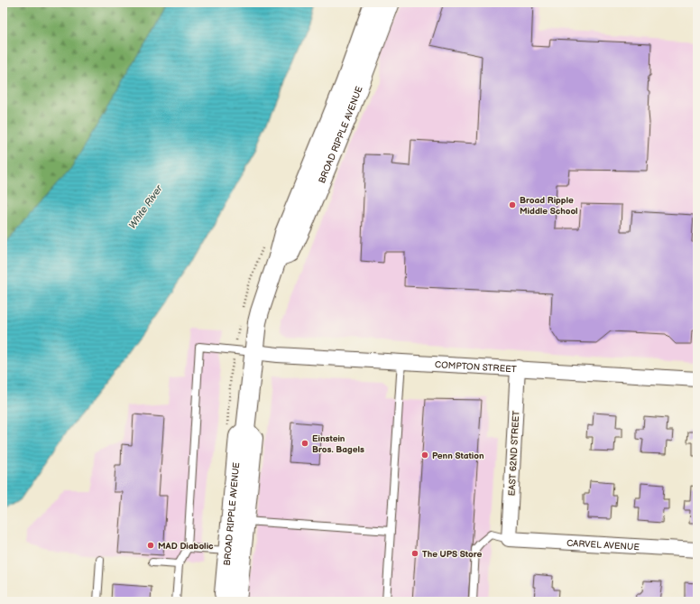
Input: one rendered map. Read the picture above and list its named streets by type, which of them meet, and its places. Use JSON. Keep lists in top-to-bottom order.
{
  "streets": {
    "street": [
      "BROAD RIPPLE AVENUE",
      "COMPTON STREET",
      "EAST 62ND STREET",
      "CARVEL AVENUE"
    ]
  },
  "crossings": [
    ["BROAD RIPPLE AVENUE", "COMPTON STREET"],
    ["COMPTON STREET", "EAST 62ND STREET"],
    ["EAST 62ND STREET", "CARVEL AVENUE"]
  ],
  "water": ["White River"],
  "places": [
    "Broad Ripple Middle School",
    "Einstein Bros. Bagels",
    "Penn Station",
    "MAD Diabolic",
    "The UPS Store"
  ]
}
